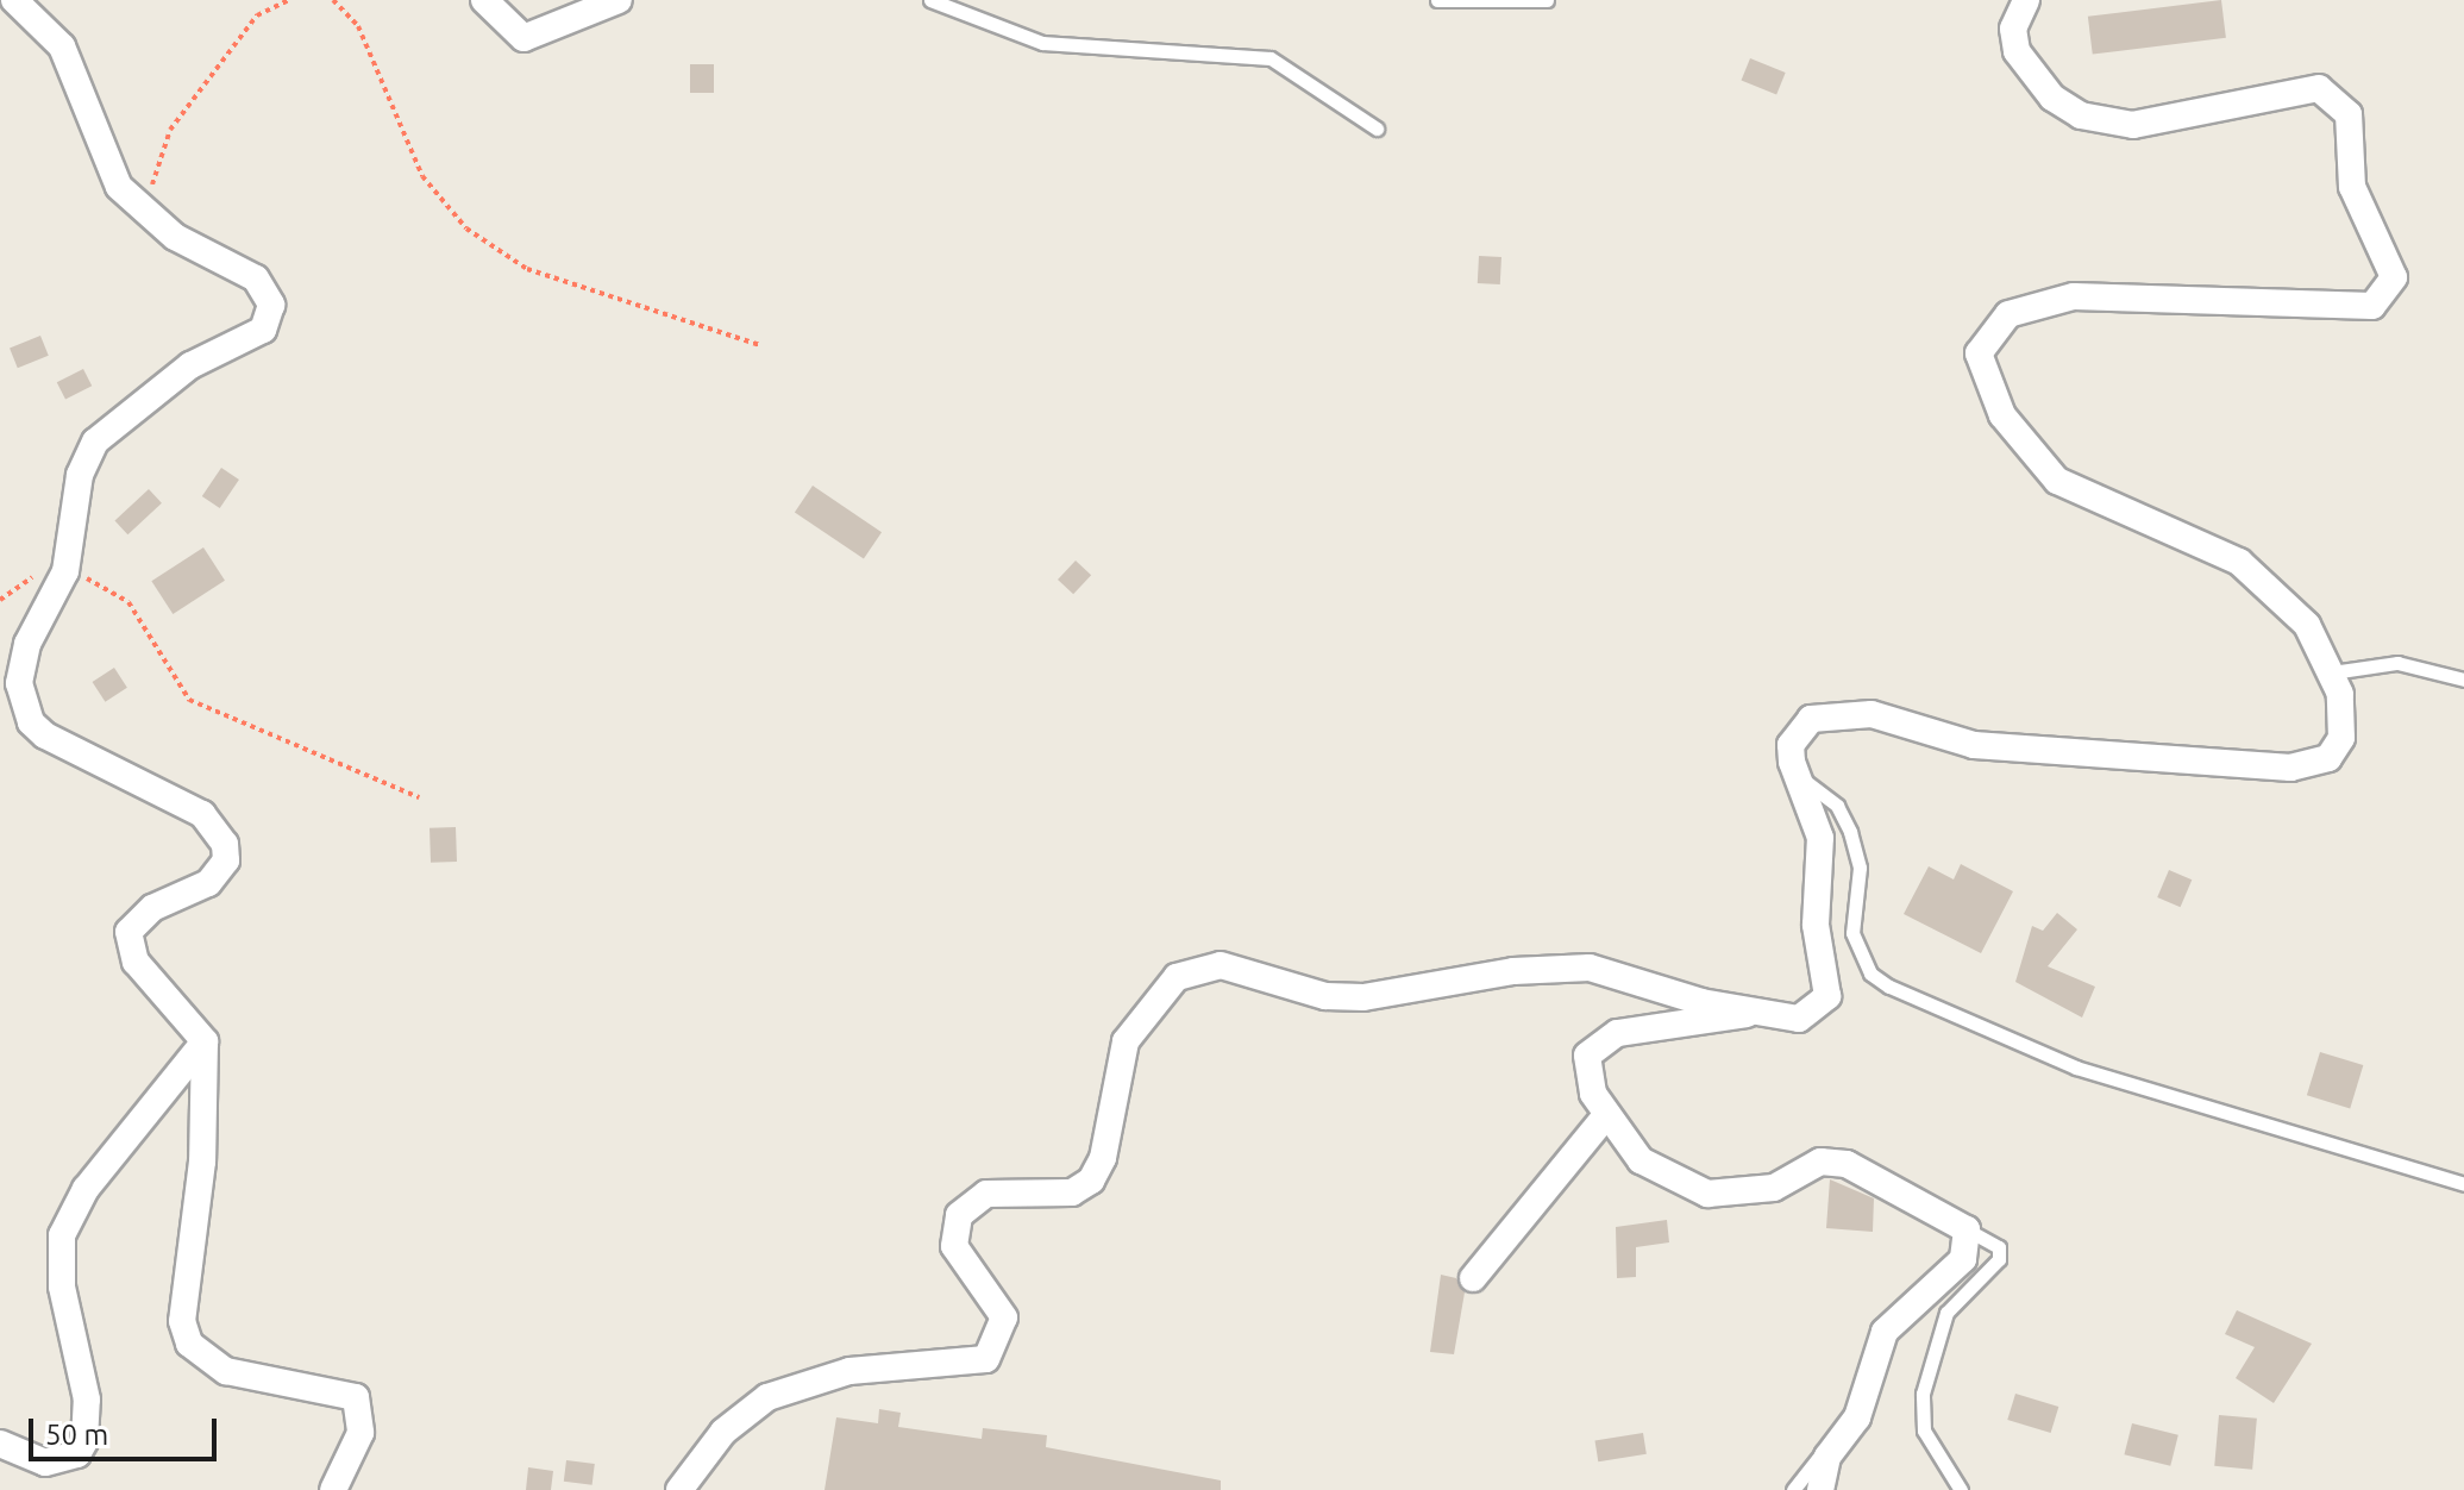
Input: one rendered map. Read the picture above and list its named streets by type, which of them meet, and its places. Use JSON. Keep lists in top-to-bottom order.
{
  "scale_bar": "50 m"
}
